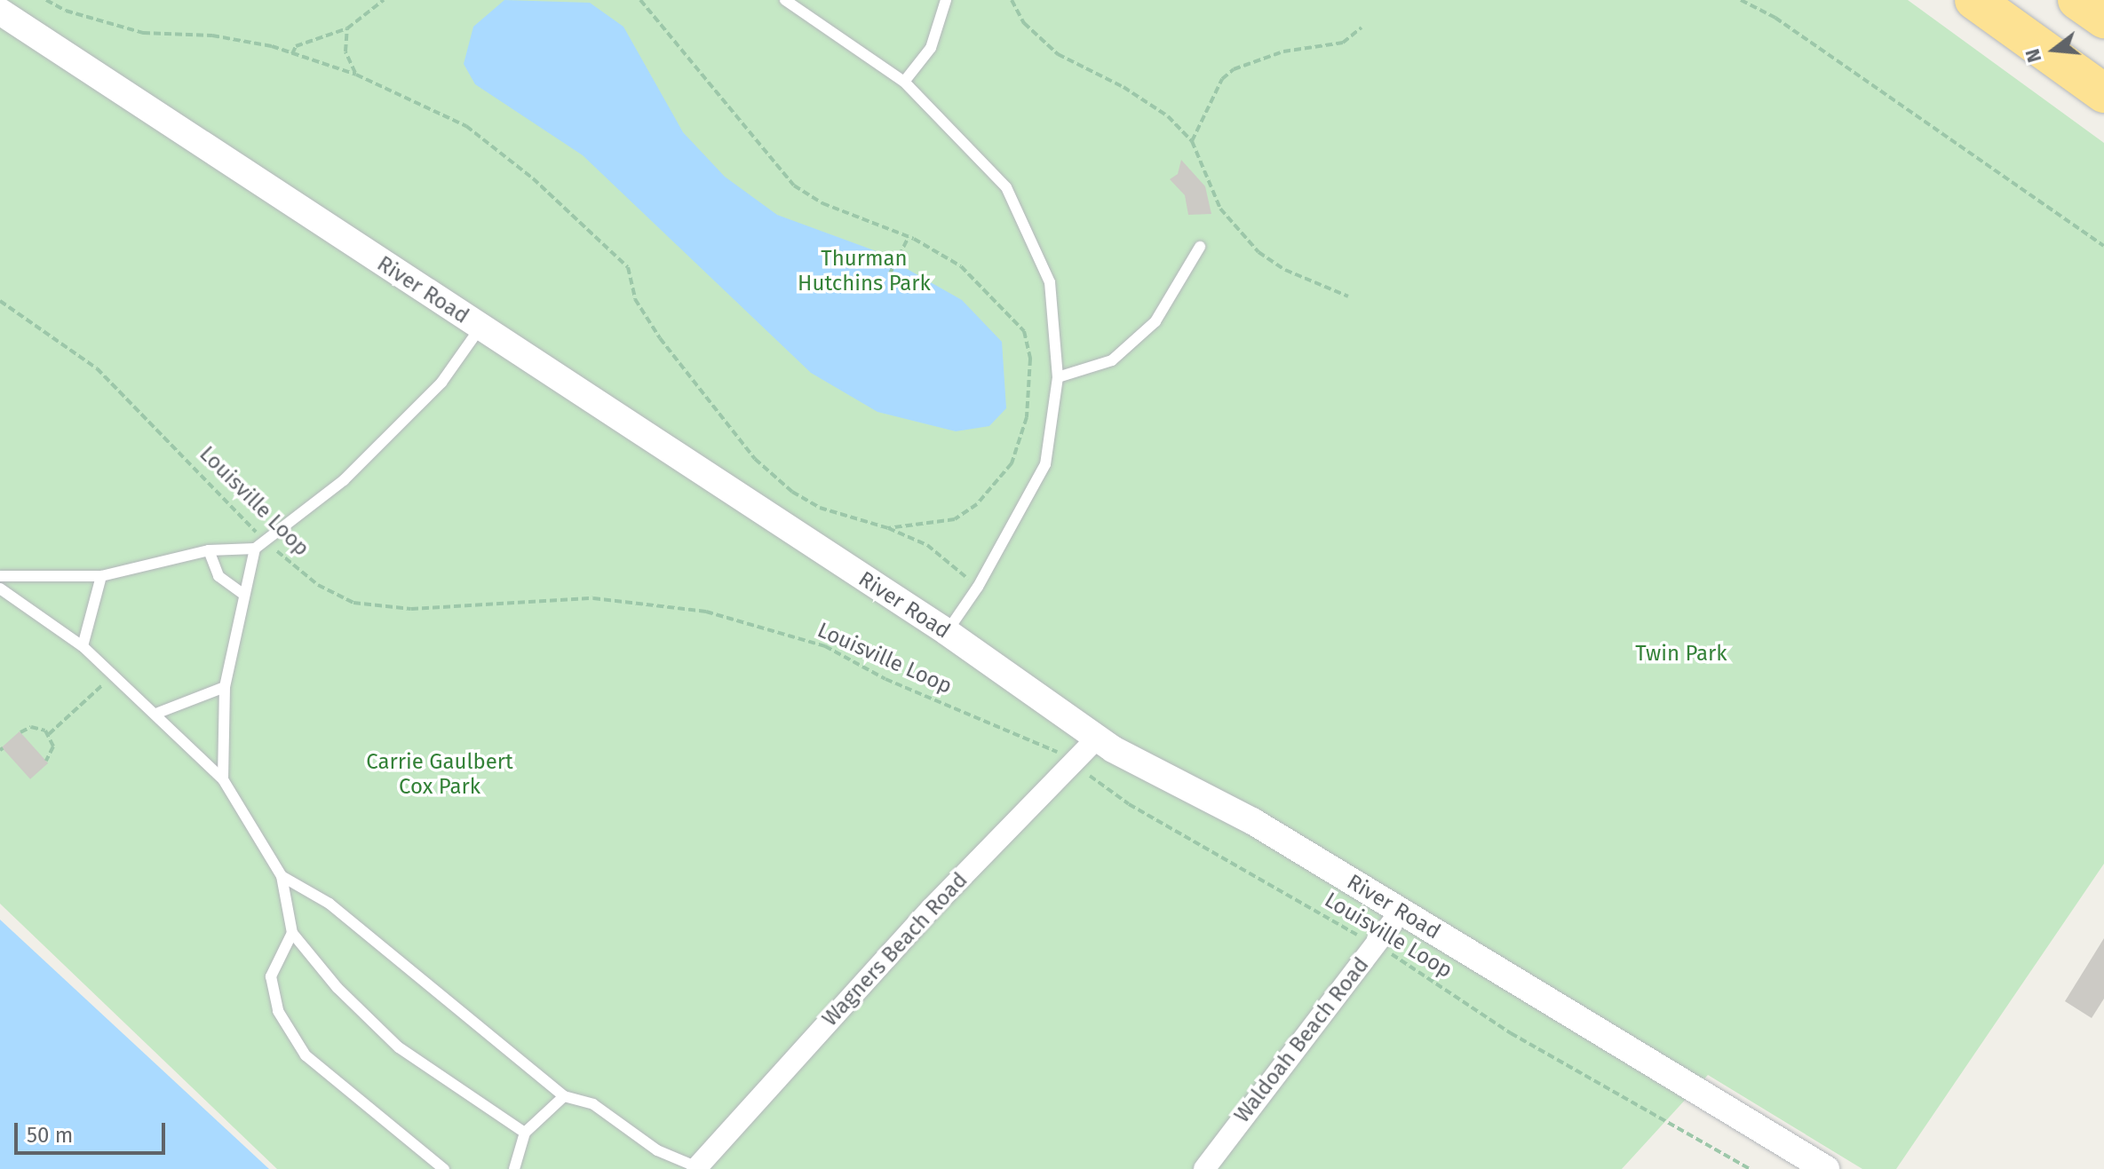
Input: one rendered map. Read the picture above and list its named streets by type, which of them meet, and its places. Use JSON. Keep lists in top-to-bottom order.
{
  "streets": {
    "street": ["River Road", "Wagners Beach Road", "Waldoah Beach Road"],
    "path": ["Louisville Loop"]
  },
  "crossings": [
    ["River Road", "Wagners Beach Road"],
    ["River Road", "Waldoah Beach Road"],
    ["Louisville Loop", "Wagners Beach Road"],
    ["Louisville Loop", "Waldoah Beach Road"]
  ],
  "parks": ["Thurman Hutchins Park", "Twin Park", "Carrie Gaulbert Cox Park"],
  "scale_bar": "50 m",
  "north": "left"
}
